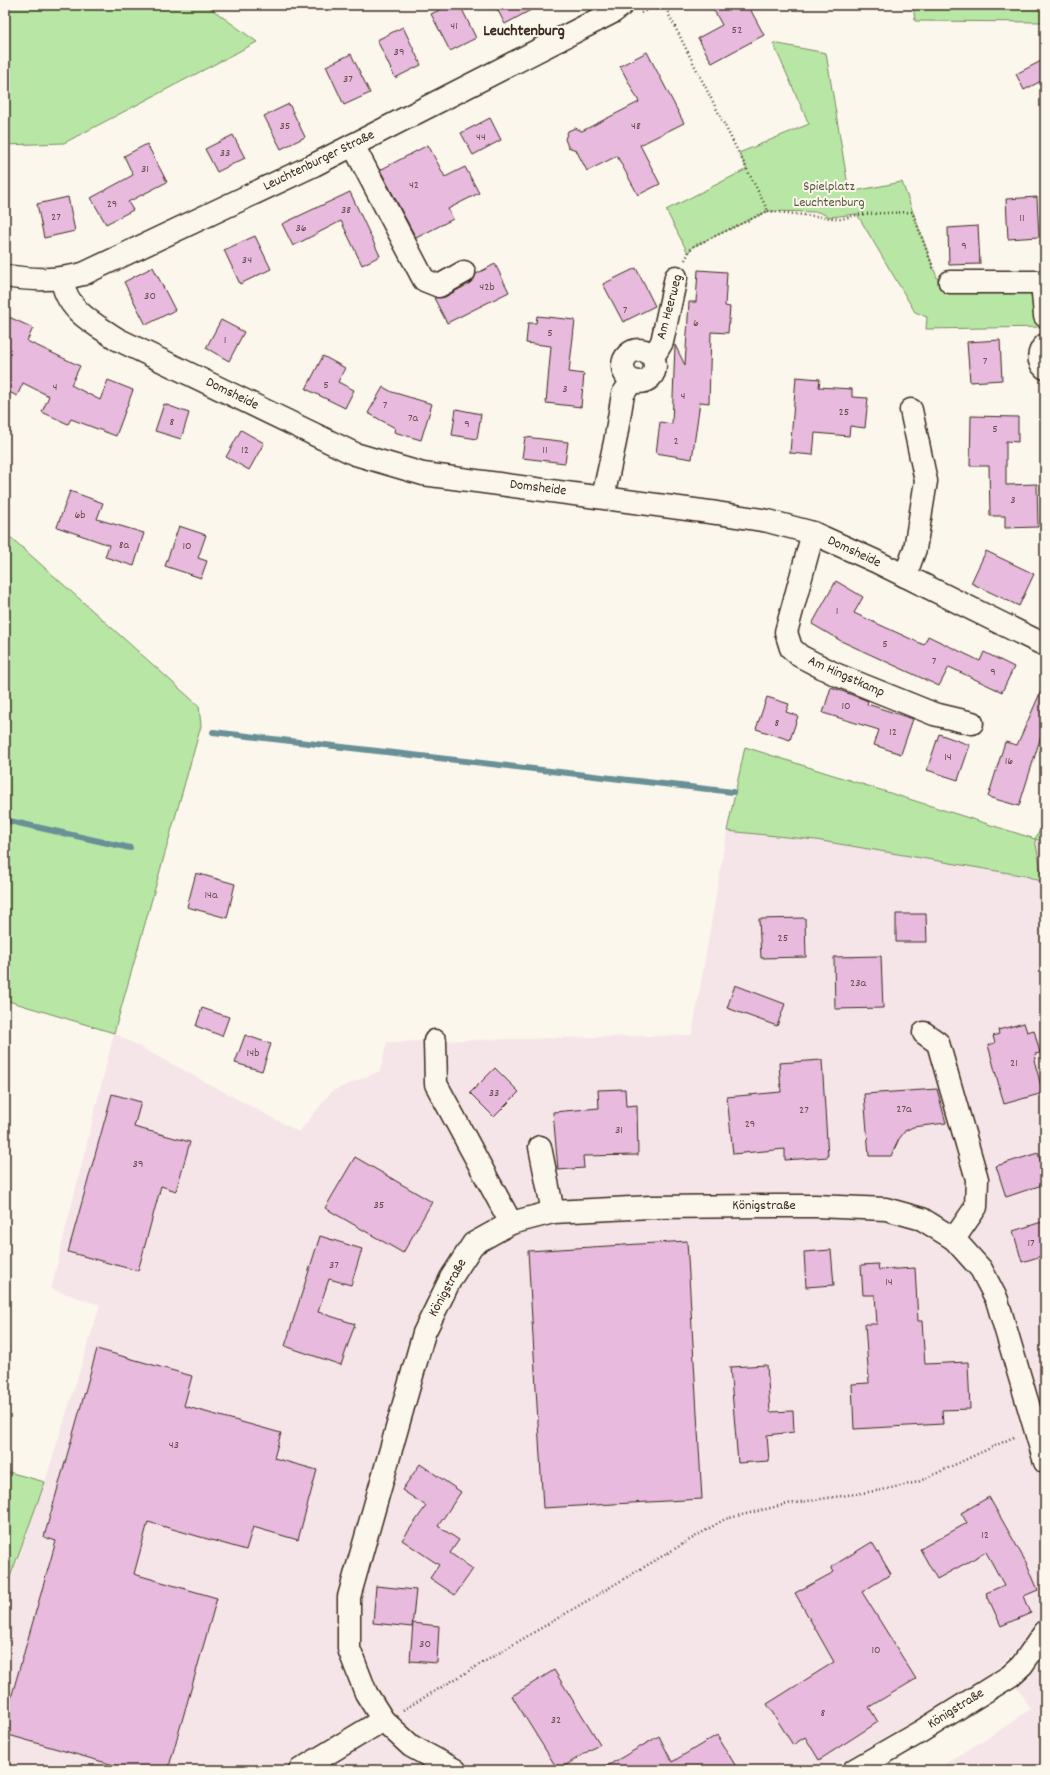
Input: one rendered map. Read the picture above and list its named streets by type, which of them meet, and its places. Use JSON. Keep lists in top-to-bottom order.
{
  "streets": {
    "street": [
      "Leuchtenburger Straße",
      "Am Heerweg",
      "Domsheide",
      "Am Hingstkamp",
      "Königstraße"
    ]
  },
  "crossings": [
    ["Leuchtenburger Straße", "Domsheide"],
    ["Am Heerweg", "Domsheide"],
    ["Domsheide", "Am Hingstkamp"]
  ],
  "districts": ["Leuchtenburg"],
  "parks": ["Spielplatz Leuchtenburg"],
  "house_numbers": [
    "41",
    "52",
    "39",
    "37",
    "35",
    "48",
    "44",
    "33",
    "31",
    "42",
    "29",
    "38",
    "27",
    "11",
    "36",
    "9",
    "34",
    "42b",
    "30",
    "7",
    "6",
    "5",
    "1",
    "7",
    "5",
    "4",
    "3",
    "4",
    "7",
    "25",
    "7a",
    "8",
    "9",
    "5",
    "2",
    "12",
    "11",
    "3",
    "6b",
    "8a",
    "10",
    "1",
    "5",
    "7",
    "9",
    "10",
    "8",
    "12",
    "14",
    "16",
    "14a",
    "25",
    "23a",
    "14b",
    "21",
    "33",
    "27a",
    "27",
    "29",
    "31",
    "39",
    "35",
    "17",
    "37",
    "14",
    "43",
    "12",
    "30",
    "10",
    "8",
    "32"
  ]
}
